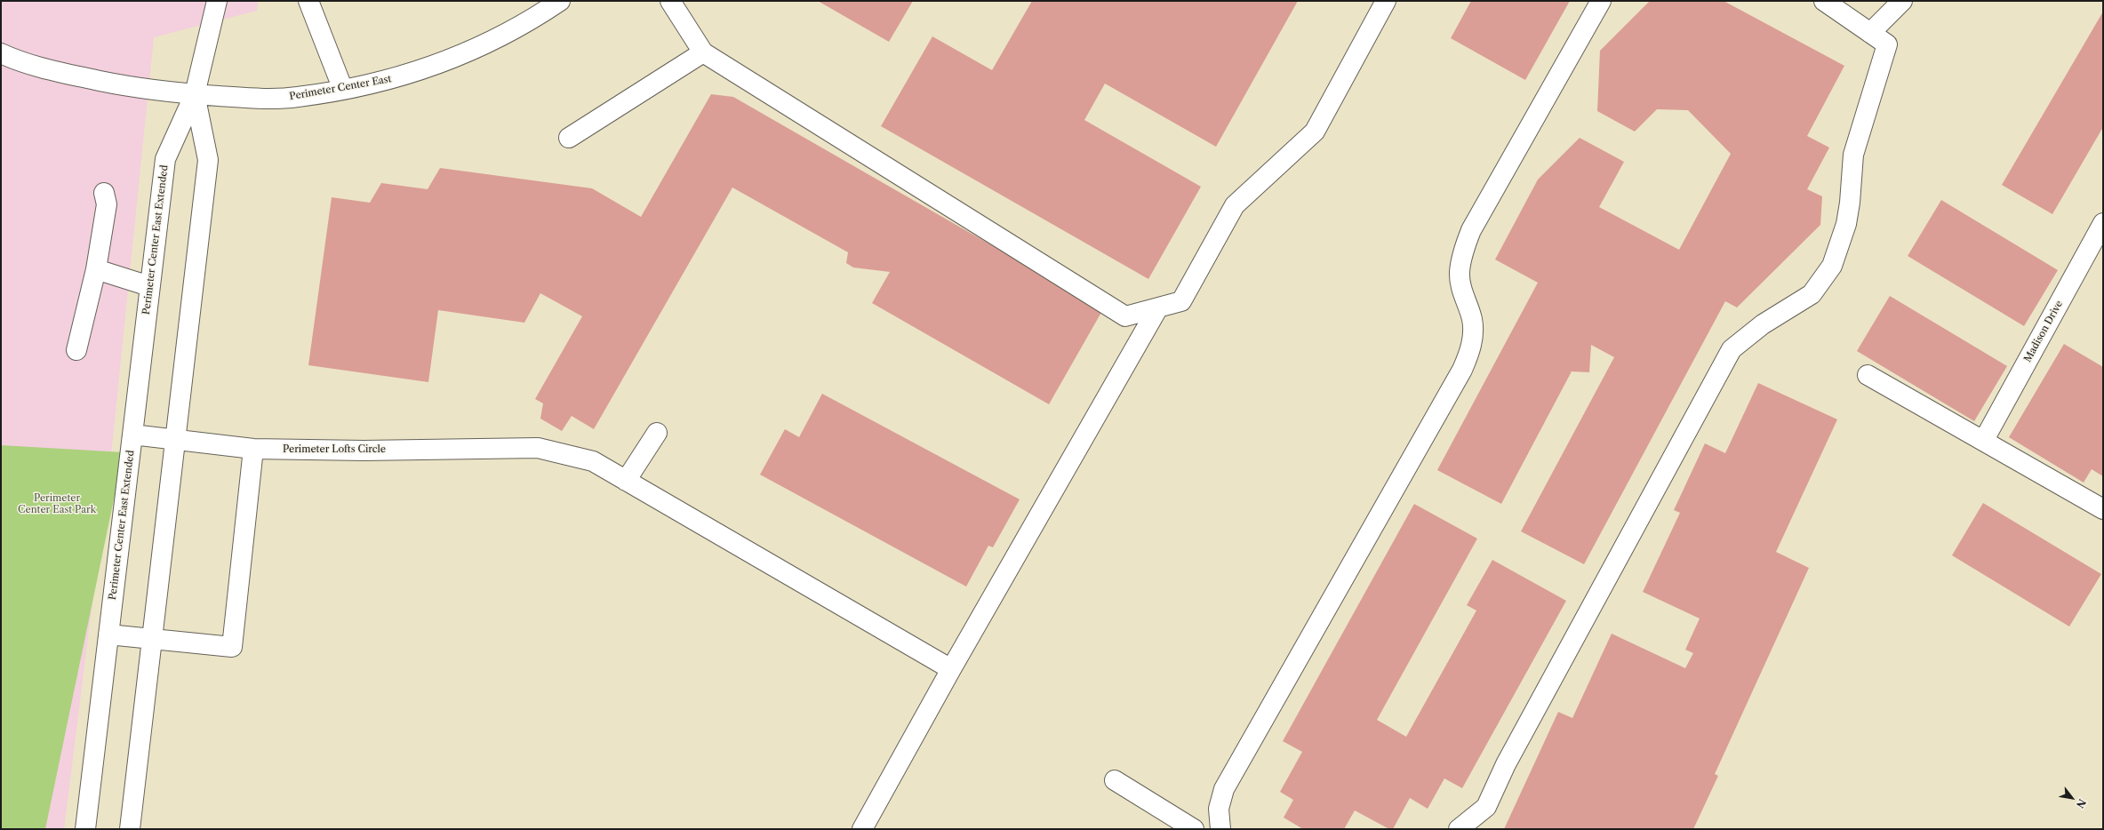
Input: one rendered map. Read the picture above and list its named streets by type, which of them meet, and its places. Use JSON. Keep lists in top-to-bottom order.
{
  "streets": {
    "street": [
      "Perimeter Center East",
      "Perimeter Center East Extended",
      "Madison Drive",
      "Perimeter Lofts Circle"
    ]
  },
  "crossings": [
    ["Perimeter Center East", "Perimeter Center East Extended"],
    ["Perimeter Center East Extended", "Perimeter Lofts Circle"]
  ],
  "parks": ["Perimeter Center East Park"],
  "north": "bottom right"
}
